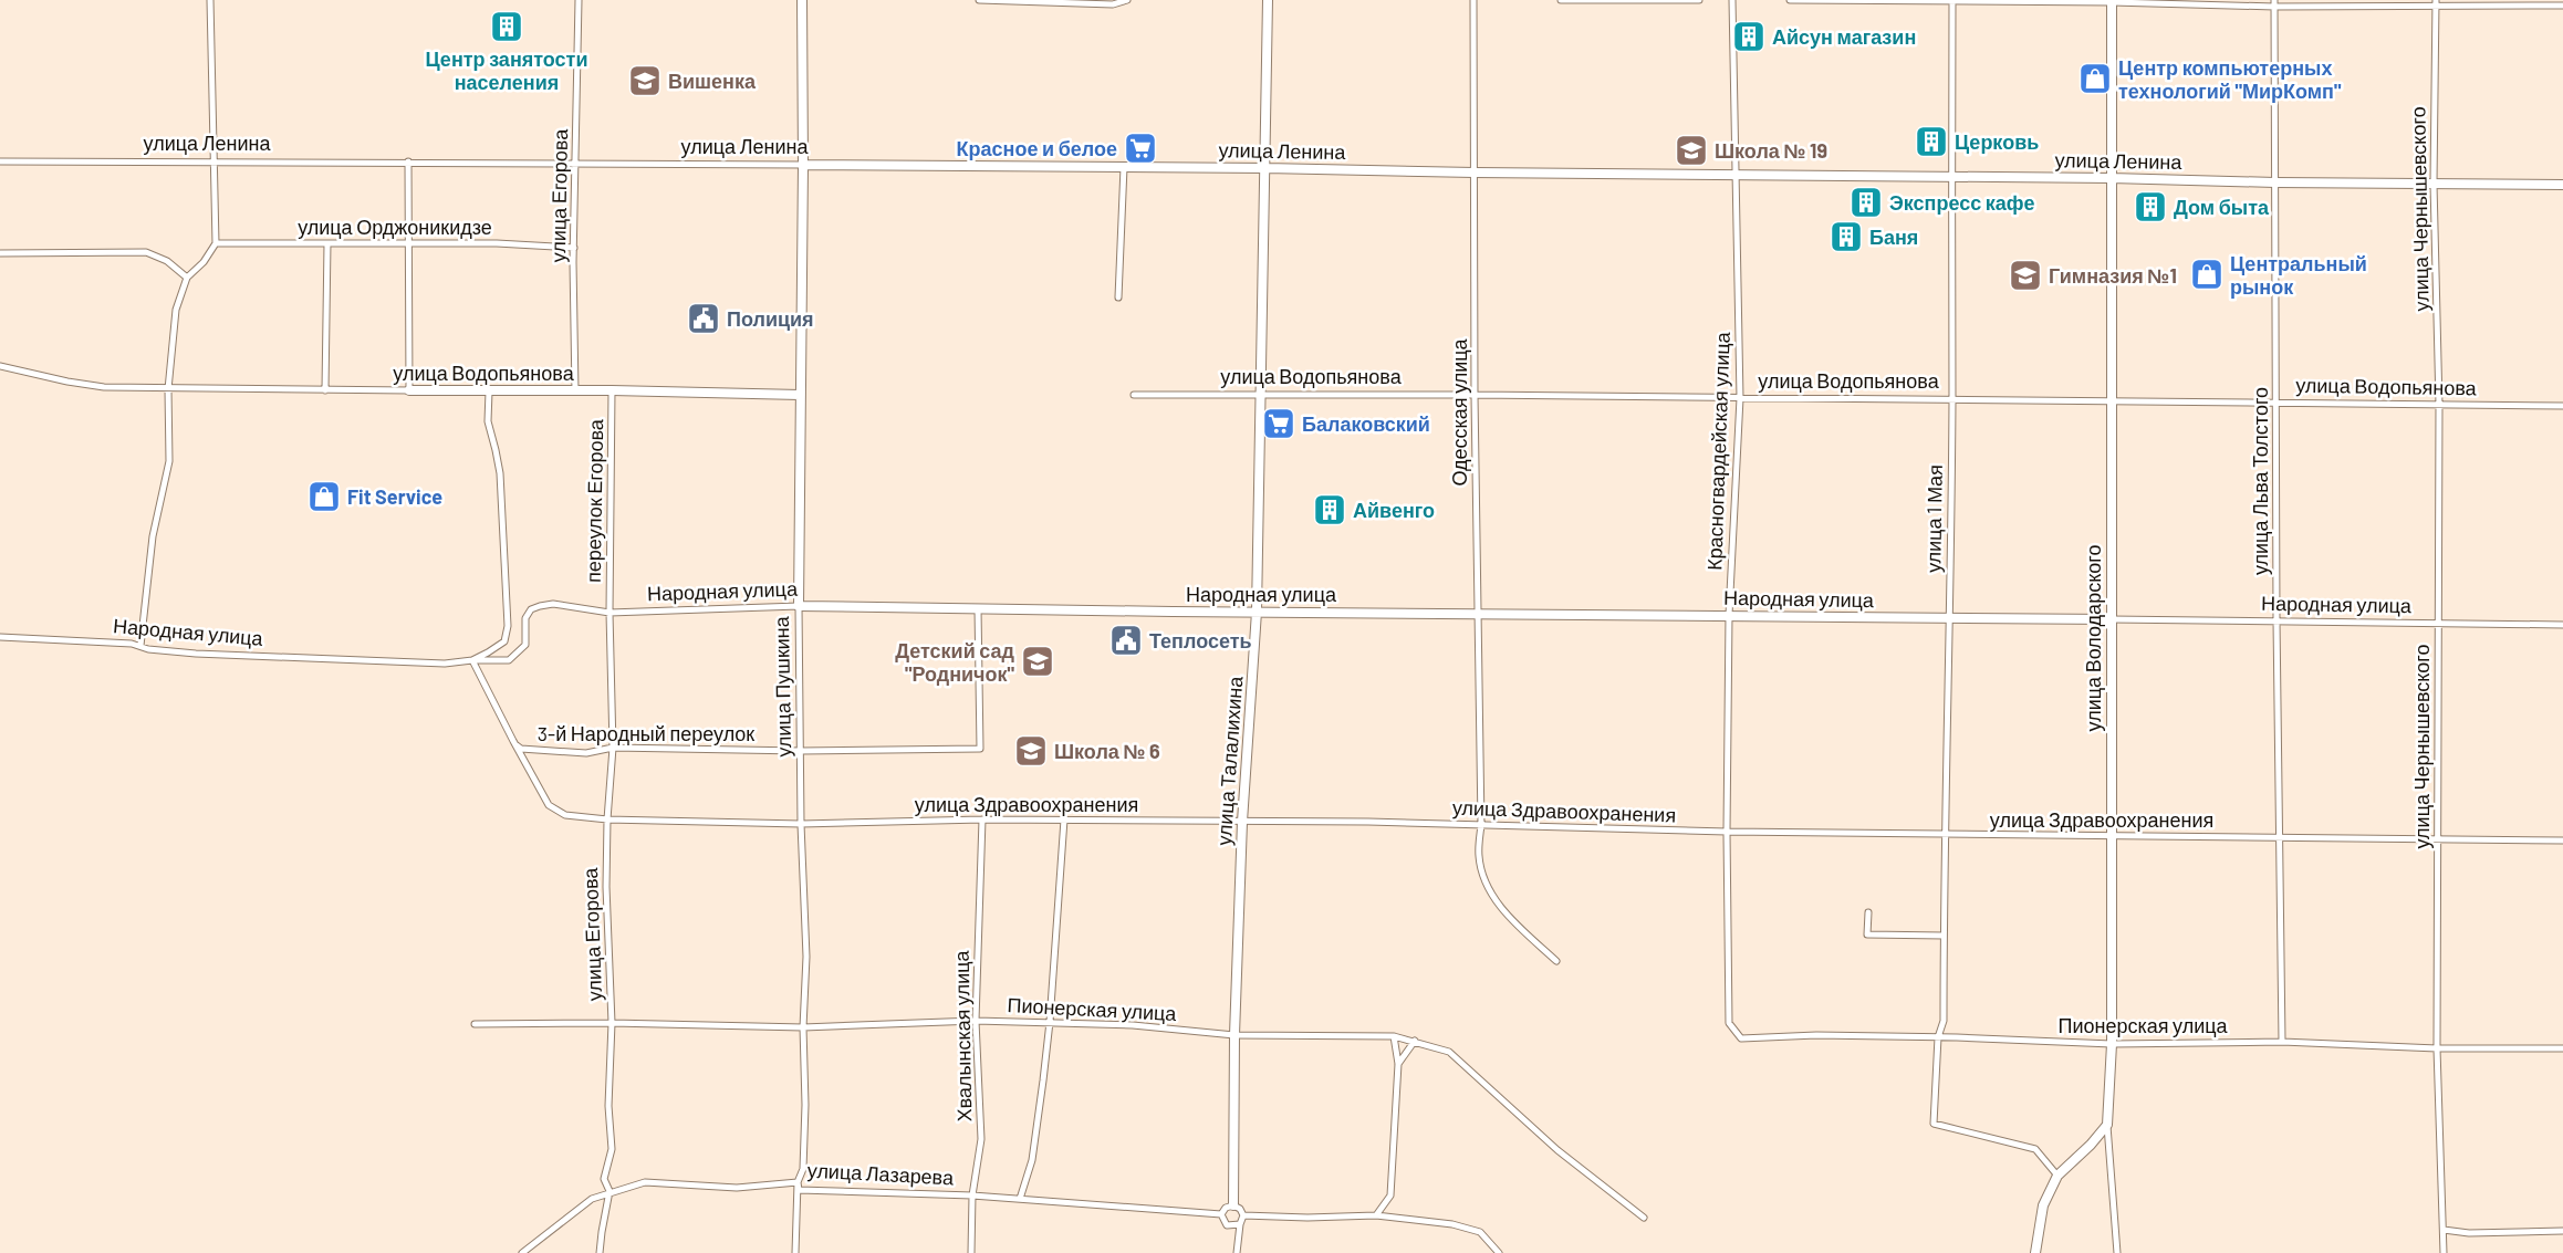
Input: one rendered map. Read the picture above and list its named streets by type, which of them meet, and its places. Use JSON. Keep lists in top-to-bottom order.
{
  "streets": {
    "street": [
      "улица Ленина",
      "улица Егорова",
      "улица Чернышевского",
      "улица Орджоникидзе",
      "улица Водопьянова",
      "Одесская улица",
      "Красногвардейская улица",
      "улица Льва Толстого",
      "переулок Егорова",
      "улица 1 Мая",
      "Народная улица",
      "улица Володарского",
      "улица Пушкина",
      "3-й Народный переулок",
      "улица Талалихина",
      "улица Здравоохранения",
      "Пионерская улица",
      "Хвалынская улица",
      "улица Лазарева"
    ]
  },
  "crossings": [
    ["улица Ленина", "улица Егорова"],
    ["улица Ленина", "улица Чернышевского"],
    ["улица Ленина", "Одесская улица"],
    ["улица Ленина", "Красногвардейская улица"],
    ["улица Ленина", "улица Льва Толстого"],
    ["улица Ленина", "улица 1 Мая"],
    ["улица Ленина", "улица Володарского"],
    ["улица Ленина", "улица Пушкина"],
    ["улица Ленина", "улица Талалихина"],
    ["улица Егорова", "улица Орджоникидзе"],
    ["улица Егорова", "улица Водопьянова"],
    ["улица Егорова", "переулок Егорова"],
    ["улица Егорова", "Народная улица"],
    ["улица Егорова", "3-й Народный переулок"],
    ["улица Егорова", "улица Здравоохранения"],
    ["улица Егорова", "Пионерская улица"],
    ["улица Егорова", "улица Лазарева"],
    ["улица Чернышевского", "улица Водопьянова"],
    ["улица Чернышевского", "Народная улица"],
    ["улица Чернышевского", "улица Здравоохранения"],
    ["улица Чернышевского", "Пионерская улица"],
    ["улица Водопьянова", "Одесская улица"],
    ["улица Водопьянова", "Красногвардейская улица"],
    ["улица Водопьянова", "улица Льва Толстого"],
    ["улица Водопьянова", "переулок Егорова"],
    ["улица Водопьянова", "улица 1 Мая"],
    ["улица Водопьянова", "улица Володарского"],
    ["улица Водопьянова", "улица Пушкина"],
    ["улица Водопьянова", "улица Талалихина"],
    ["Одесская улица", "Народная улица"],
    ["Одесская улица", "улица Здравоохранения"],
    ["Красногвардейская улица", "Народная улица"],
    ["Красногвардейская улица", "улица Здравоохранения"],
    ["Красногвардейская улица", "Пионерская улица"],
    ["улица Льва Толстого", "Народная улица"],
    ["улица Льва Толстого", "улица Здравоохранения"],
    ["улица Льва Толстого", "Пионерская улица"],
    ["переулок Егорова", "Народная улица"],
    ["улица 1 Мая", "Народная улица"],
    ["улица 1 Мая", "улица Здравоохранения"],
    ["улица 1 Мая", "Пионерская улица"],
    ["Народная улица", "улица Володарского"],
    ["Народная улица", "улица Пушкина"],
    ["Народная улица", "3-й Народный переулок"],
    ["Народная улица", "улица Талалихина"],
    ["улица Володарского", "улица Здравоохранения"],
    ["улица Володарского", "Пионерская улица"],
    ["улица Пушкина", "3-й Народный переулок"],
    ["улица Пушкина", "улица Здравоохранения"],
    ["улица Пушкина", "Пионерская улица"],
    ["улица Пушкина", "улица Лазарева"],
    ["3-й Народный переулок", "улица Здравоохранения"],
    ["улица Талалихина", "улица Здравоохранения"],
    ["улица Талалихина", "Пионерская улица"],
    ["улица Талалихина", "улица Лазарева"],
    ["улица Здравоохранения", "Хвалынская улица"],
    ["Пионерская улица", "Хвалынская улица"],
    ["Хвалынская улица", "улица Лазарева"]
  ],
  "places": {
    "building": [
      "Центр занятости населения",
      "Айсун магазин",
      "Церковь",
      "Экспресс кафе",
      "Дом быта",
      "Баня",
      "Айвенго"
    ],
    "shop": ["Центр компьютерных технологий \"МирКомп\"", "Центральный рынок", "Fit Service"],
    "school or university": [
      "Вишенка",
      "Школа № 19",
      "Гимназия №1",
      "Детский сад \"Родничок\"",
      "Школа № 6"
    ],
    "supermarket": ["Красное и белое", "Балаковский"],
    "public building": ["Полиция", "Теплосеть"]
  }
}
